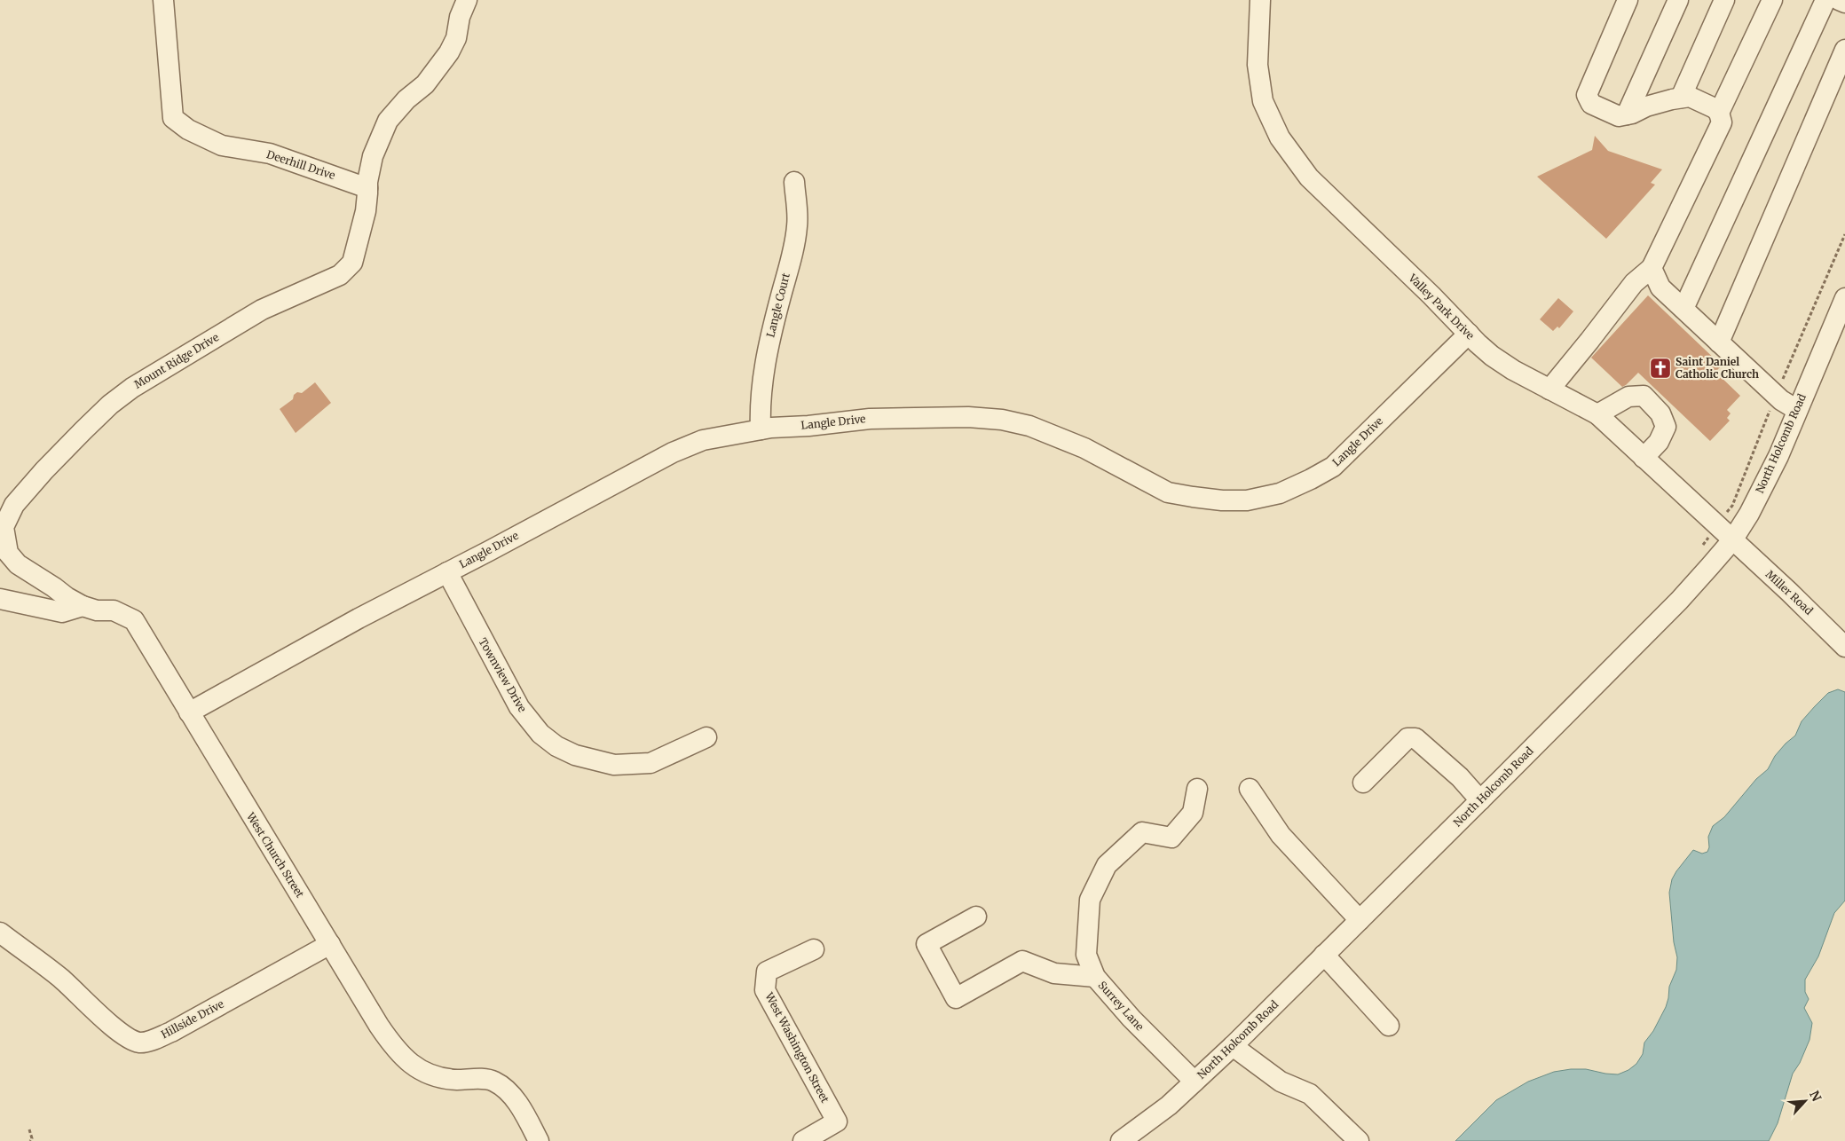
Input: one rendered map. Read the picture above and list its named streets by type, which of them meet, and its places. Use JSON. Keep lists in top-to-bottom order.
{
  "streets": {
    "street": [
      "Deerhill Drive",
      "Langle Court",
      "Valley Park Drive",
      "Mount Ridge Drive",
      "Langle Drive",
      "North Holcomb Road",
      "Miller Road",
      "Townview Drive",
      "West Church Street",
      "Surrey Lane",
      "Hillside Drive",
      "West Washington Street"
    ]
  },
  "crossings": [
    ["Deerhill Drive", "Mount Ridge Drive"],
    ["Langle Court", "Langle Drive"],
    ["Valley Park Drive", "Langle Drive"],
    ["Valley Park Drive", "North Holcomb Road"],
    ["Valley Park Drive", "Miller Road"],
    ["Mount Ridge Drive", "West Church Street"],
    ["Langle Drive", "Townview Drive"],
    ["Langle Drive", "West Church Street"],
    ["North Holcomb Road", "Miller Road"],
    ["North Holcomb Road", "Surrey Lane"],
    ["West Church Street", "Hillside Drive"]
  ],
  "places": {
    "church": ["Saint Daniel Catholic Church"]
  },
  "north": "top right"
}
